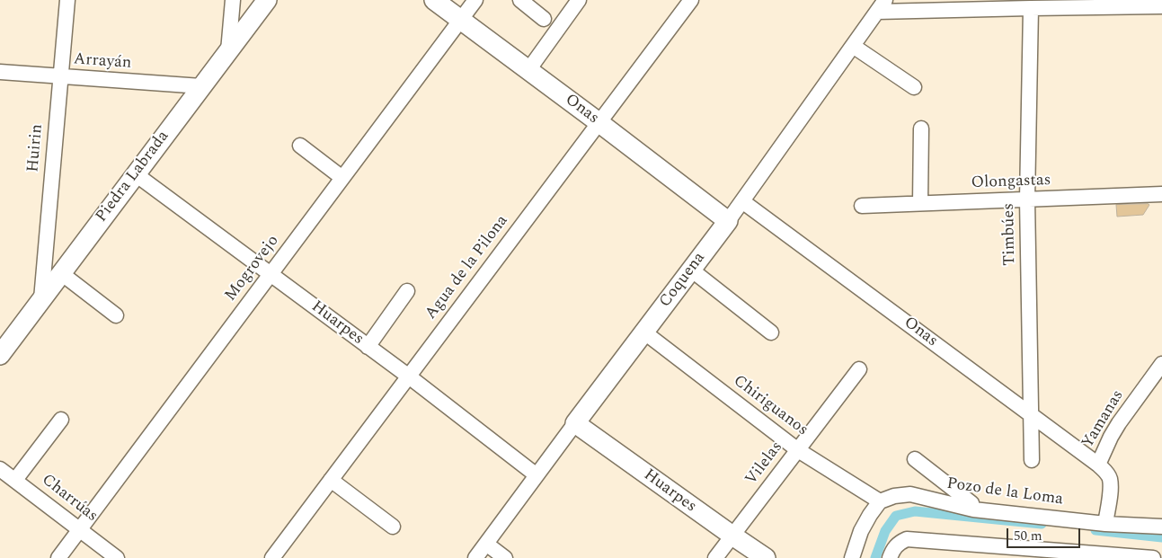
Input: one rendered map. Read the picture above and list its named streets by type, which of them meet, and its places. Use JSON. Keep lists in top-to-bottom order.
{
  "streets": {
    "main road": [
      "Onas",
      "Piedra Labrada",
      "Coquena",
      "Huarpes"
    ],
    "street": [
      "Arrayán",
      "Huirin",
      "Olongastas",
      "Timbúes",
      "Agua de la Pilona",
      "Mogrovejo",
      "Chiriguanos",
      "Yamanas",
      "Vilelas",
      "Pozo de la Loma",
      "Charrúas"
    ]
  },
  "crossings": [
    ["Arrayán", "Huirin"],
    ["Arrayán", "Piedra Labrada"],
    ["Onas", "Timbúes"],
    ["Onas", "Agua de la Pilona"],
    ["Onas", "Mogrovejo"],
    ["Onas", "Coquena"],
    ["Onas", "Yamanas"],
    ["Huirin", "Piedra Labrada"],
    ["Piedra Labrada", "Huarpes"],
    ["Olongastas", "Timbúes"],
    ["Agua de la Pilona", "Huarpes"],
    ["Mogrovejo", "Huarpes"],
    ["Mogrovejo", "Charrúas"],
    ["Coquena", "Huarpes"],
    ["Coquena", "Chiriguanos"],
    ["Huarpes", "Vilelas"],
    ["Chiriguanos", "Vilelas"],
    ["Chiriguanos", "Pozo de la Loma"],
    ["Yamanas", "Pozo de la Loma"]
  ],
  "scale_bar": "50 m"
}
